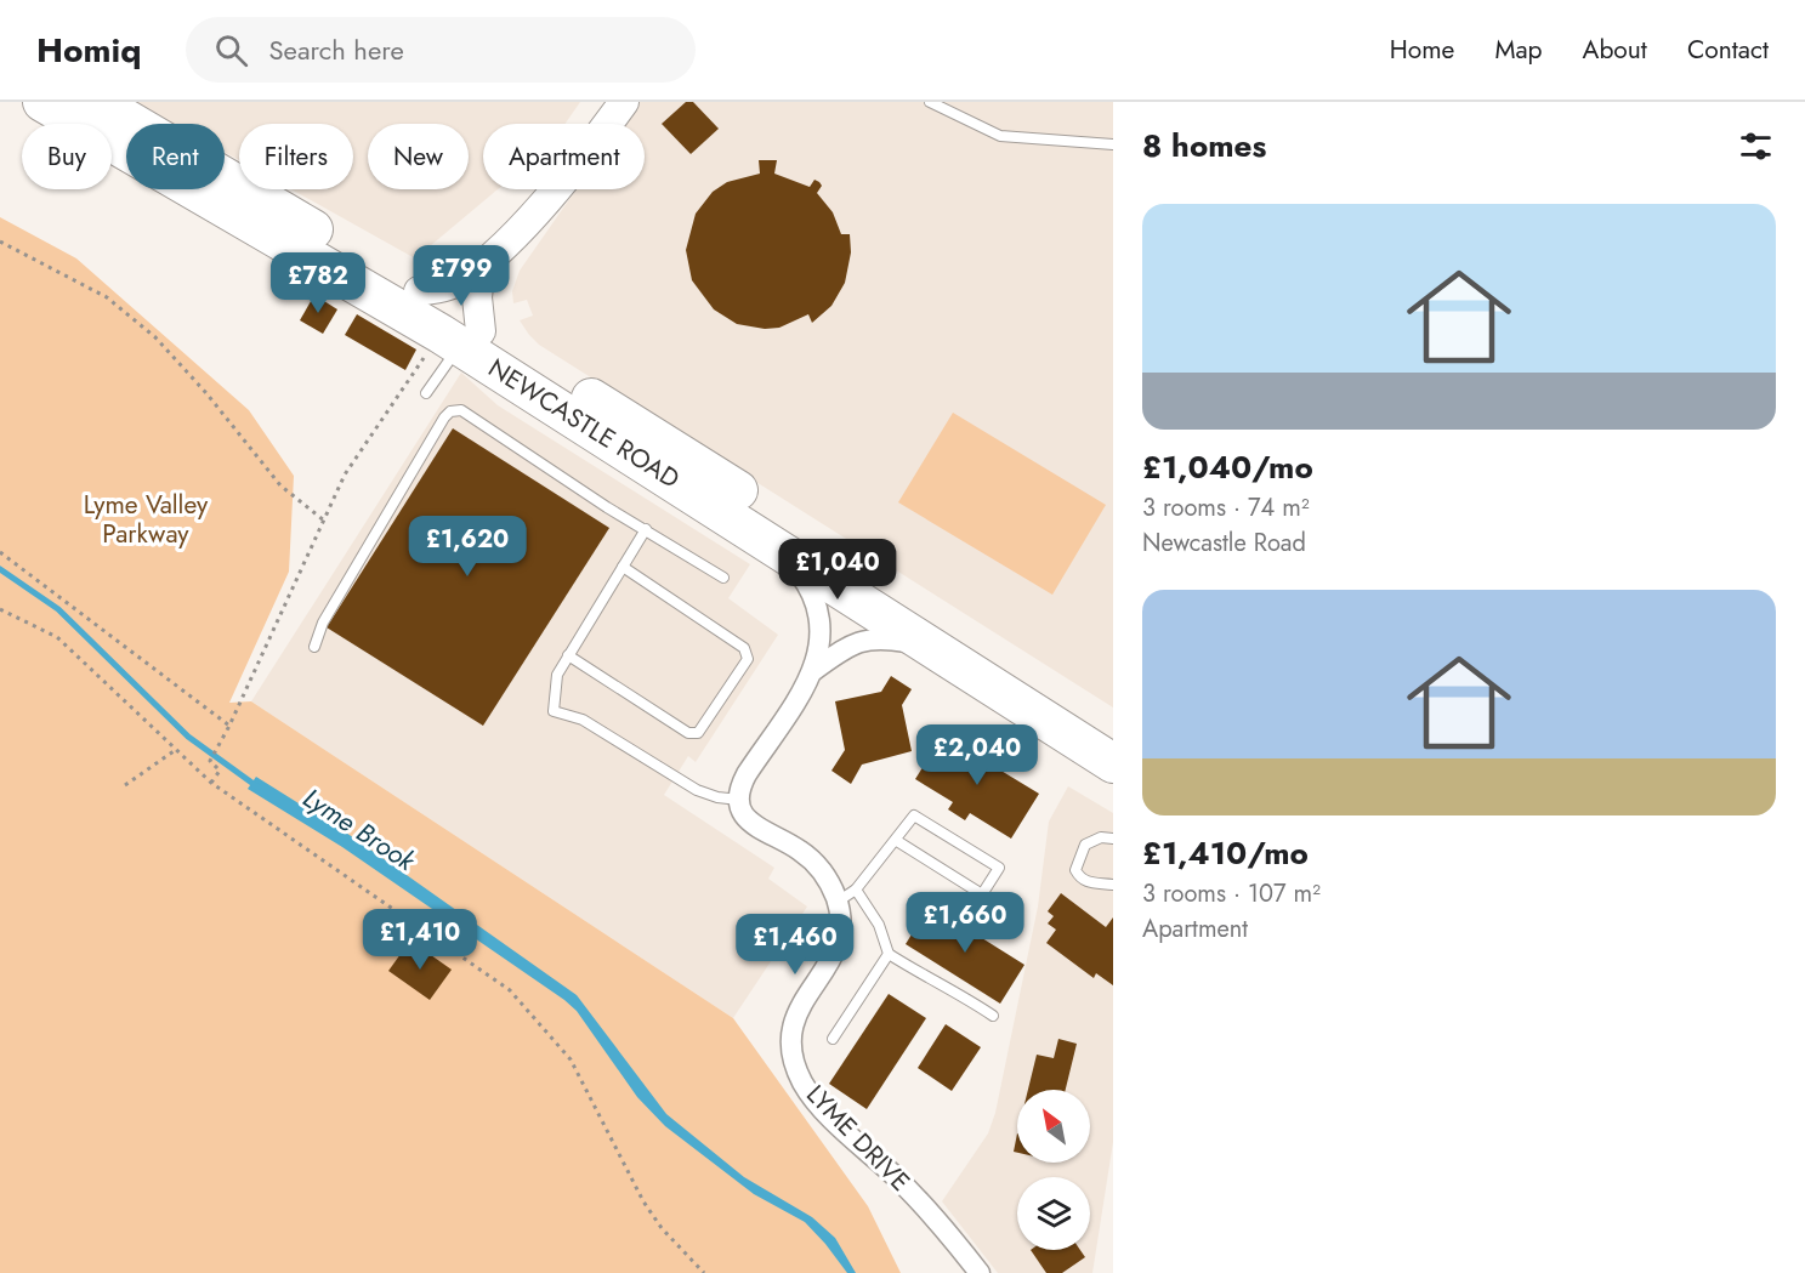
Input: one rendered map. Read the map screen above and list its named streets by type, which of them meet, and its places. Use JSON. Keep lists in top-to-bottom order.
{
  "streets": {
    "highway": ["NEWCASTLE ROAD"],
    "street": ["LYME DRIVE"]
  },
  "water": ["Lyme Brook"],
  "parks": ["Lyme Valley Parkway"],
  "north": "top left",
  "page": {
    "header": "Homiq",
    "search": "Search here",
    "nav": [
      "Home",
      "Map",
      "About",
      "Contact"
    ],
    "heading": "8 homes",
    "chip": [
      "Buy",
      "Rent",
      "Filters",
      "New",
      "Apartment"
    ],
    "list": [
      {
        "name": "£1,040/mo",
        "note": "3 rooms · 74 m² · Newcastle Road"
      },
      {
        "name": "£1,410/mo",
        "note": "3 rooms · 107 m² · Apartment"
      }
    ],
    "price": [
      "£799",
      "£782",
      "£1,620",
      "£1,040",
      "£2,040",
      "£1,660",
      "£1,410",
      "£1,460"
    ]
  }
}
